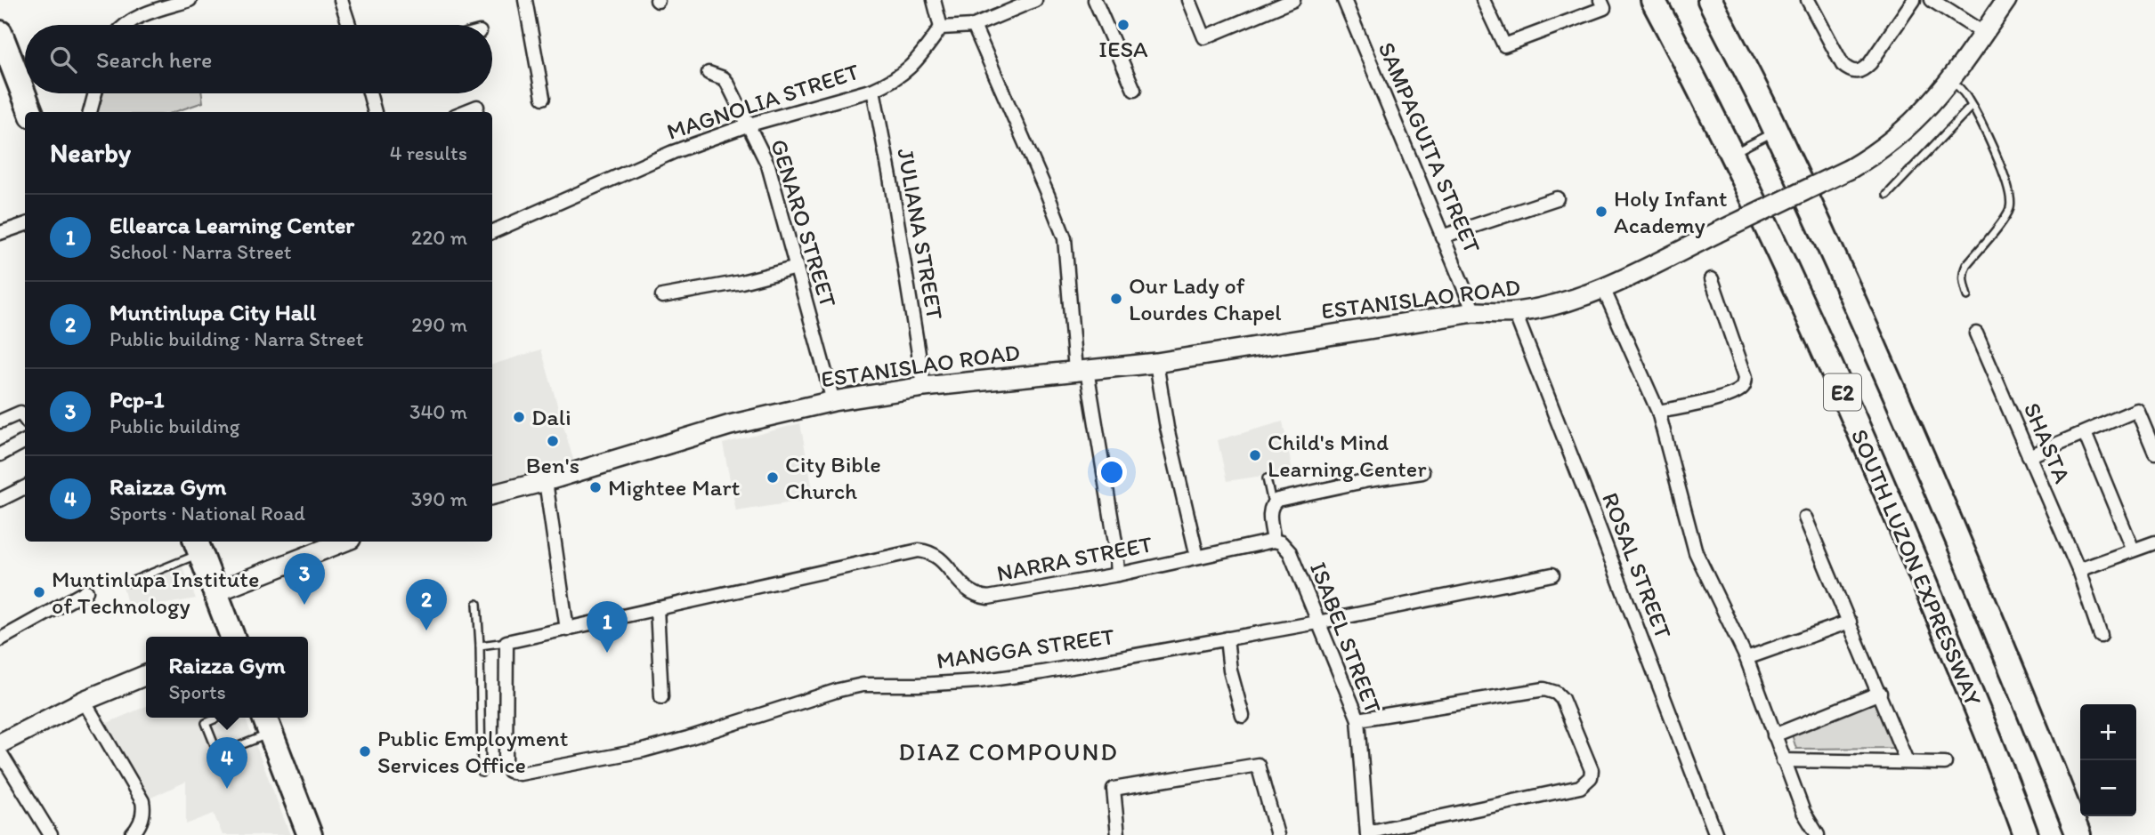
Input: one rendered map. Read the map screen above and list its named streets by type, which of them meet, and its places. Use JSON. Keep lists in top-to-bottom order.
{
  "streets": {
    "highway": ["E2", "SOUTH LUZON EXPRESSWAY"],
    "street": [
      "MAGNOLIA STREET",
      "SAMPAGUITA STREET",
      "GENARO STREET",
      "JULIANA STREET",
      "ESTANISLAO ROAD",
      "SHASTA",
      "NARRA STREET",
      "ROSAL STREET",
      "ISABEL STREET",
      "MANGGA STREET"
    ]
  },
  "crossings": [
    ["MAGNOLIA STREET", "GENARO STREET"],
    ["MAGNOLIA STREET", "JULIANA STREET"],
    ["SAMPAGUITA STREET", "ESTANISLAO ROAD"],
    ["GENARO STREET", "ESTANISLAO ROAD"],
    ["JULIANA STREET", "ESTANISLAO ROAD"],
    ["ESTANISLAO ROAD", "ROSAL STREET"],
    ["NARRA STREET", "ISABEL STREET"],
    ["NARRA STREET", "MANGGA STREET"],
    ["ISABEL STREET", "MANGGA STREET"]
  ],
  "districts": ["DIAZ COMPOUND"],
  "places": [
    "IESA",
    "Holy Infant Academy",
    "Our Lady of Lourdes Chapel",
    "Dali",
    "Ben's",
    "Child's Mind Learning Center",
    "City Bible Church",
    "Mightee Mart",
    "Muntinlupa Institute of Technology",
    "Public Employment Services Office"
  ],
  "page": {
    "search": "Search here",
    "heading": ["Nearby", "4 results"],
    "list": [
      {
        "mark": "1",
        "name": "Ellearca Learning Center",
        "note": "School · Narra Street",
        "value": "220 m"
      },
      {
        "mark": "2",
        "name": "Muntinlupa City Hall",
        "note": "Public building · Narra Street",
        "value": "290 m"
      },
      {
        "mark": "3",
        "name": "Pcp-1",
        "note": "Public building",
        "value": "340 m"
      },
      {
        "mark": "4",
        "name": "Raizza Gym",
        "note": "Sports · National Road",
        "value": "390 m"
      }
    ],
    "pins": [
      "3",
      "2",
      "1",
      "4"
    ],
    "popup": ["Raizza Gym", "Sports"],
    "map_buttons": ["+", "−"]
  }
}
